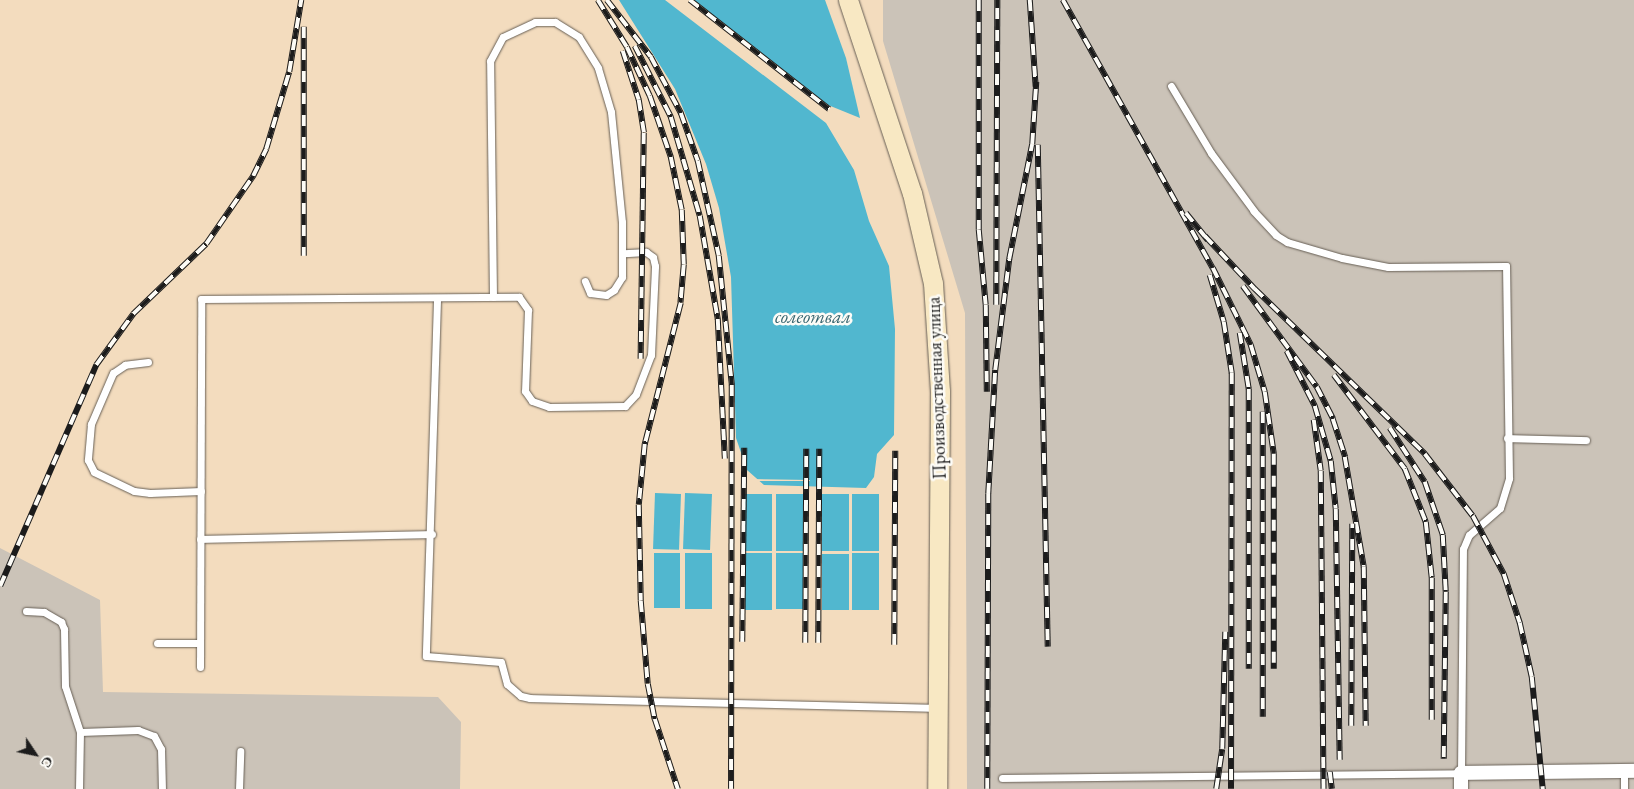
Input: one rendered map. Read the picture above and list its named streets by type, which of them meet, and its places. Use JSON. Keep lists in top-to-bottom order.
{
  "streets": {
    "main road": ["Производственная улица"]
  },
  "water": ["солеотвал"],
  "north": "bottom right"
}
